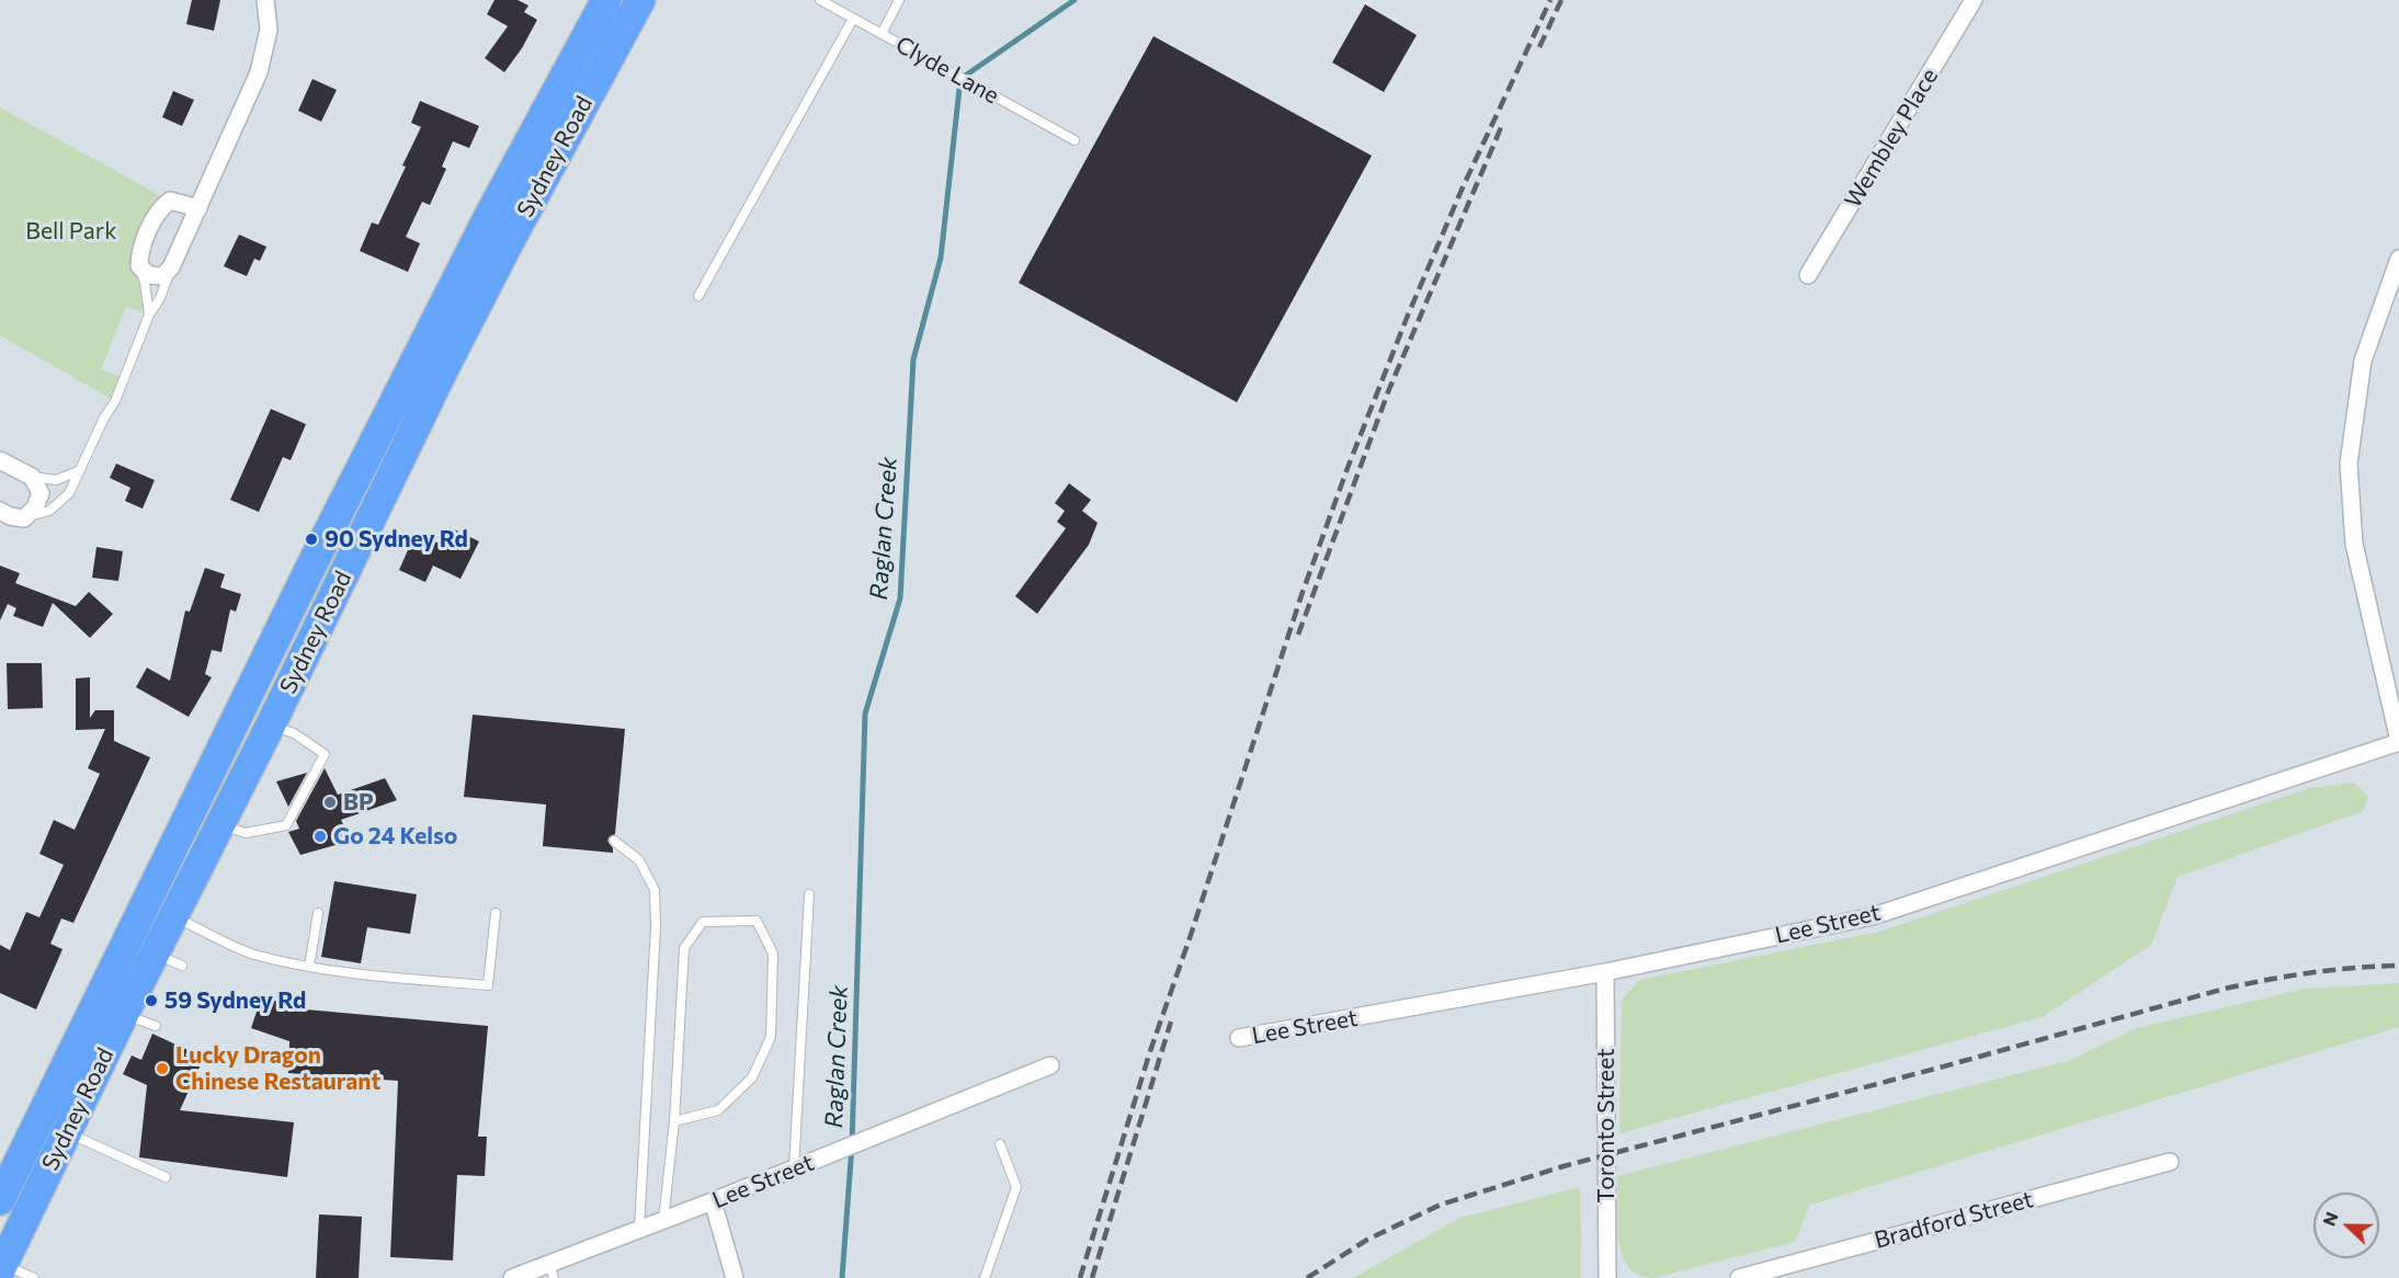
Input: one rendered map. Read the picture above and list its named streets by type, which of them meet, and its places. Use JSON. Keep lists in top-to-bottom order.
{
  "streets": {
    "highway": ["Sydney Road"],
    "street": [
      "Wembley Place",
      "Lee Street",
      "Toronto Street",
      "Bradford Street"
    ],
    "lane": ["Clyde Lane"]
  },
  "crossings": [
    ["Lee Street", "Toronto Street"]
  ],
  "water": ["Raglan Creek"],
  "parks": ["Bell Park"],
  "places": [
    "90 Sydney Rd",
    "BP",
    "Go 24 Kelso",
    "59 Sydney Rd",
    "Lucky Dragon Chinese Restaurant"
  ],
  "north": "left"
}
